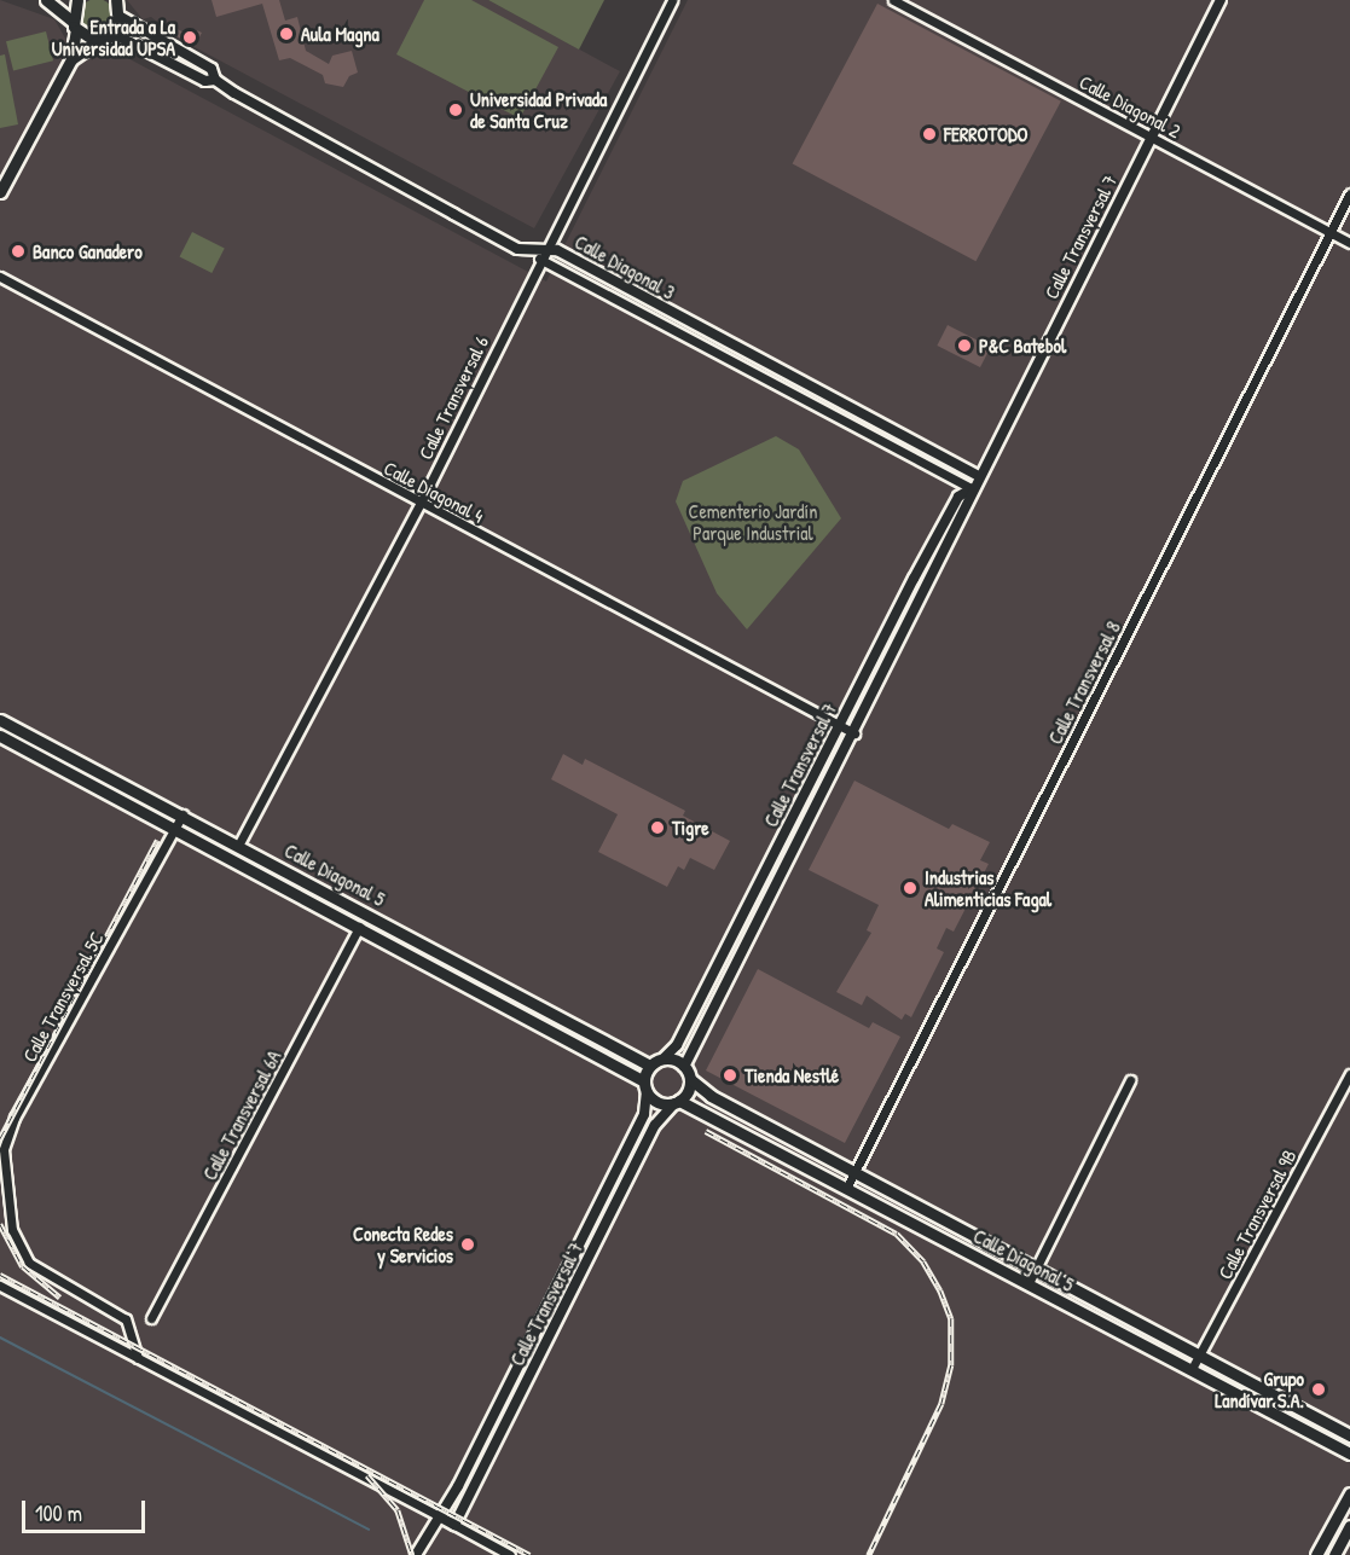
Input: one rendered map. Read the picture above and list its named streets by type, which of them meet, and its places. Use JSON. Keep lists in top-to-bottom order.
{
  "streets": {
    "main road": ["Calle Diagonal 5"],
    "street": [
      "Calle Diagonal 2",
      "Calle Transversal 7",
      "Calle Diagonal 3",
      "Calle Transversal 6",
      "Calle Diagonal 4",
      "Calle Transversal 8",
      "Calle Transversal 5C",
      "Calle Transversal 6A",
      "Calle Transversal 9B"
    ]
  },
  "crossings": [
    ["Calle Diagonal 2", "Calle Transversal 7"],
    ["Calle Diagonal 2", "Calle Transversal 8"],
    ["Calle Transversal 7", "Calle Diagonal 3"],
    ["Calle Transversal 7", "Calle Diagonal 4"],
    ["Calle Transversal 7", "Calle Diagonal 5"],
    ["Calle Diagonal 3", "Calle Transversal 6"],
    ["Calle Transversal 6", "Calle Diagonal 4"],
    ["Calle Transversal 6", "Calle Diagonal 5"],
    ["Calle Transversal 8", "Calle Diagonal 5"],
    ["Calle Diagonal 5", "Calle Transversal 5C"],
    ["Calle Diagonal 5", "Calle Transversal 6A"],
    ["Calle Diagonal 5", "Calle Transversal 9B"]
  ],
  "parks": ["Cementerio Jardín Parque Industrial"],
  "places": [
    "Aula Magna",
    "Entrada a La Universidad UPSA",
    "Universidad Privada de Santa Cruz",
    "FERROTODO",
    "Banco Ganadero",
    "P&C Batebol",
    "Tigre",
    "Industrias Alimenticias Fagal",
    "Tienda Nestlé",
    "Conecta Redes y Servicios",
    "Grupo Landívar S.A."
  ],
  "scale_bar": "100 m"
}
